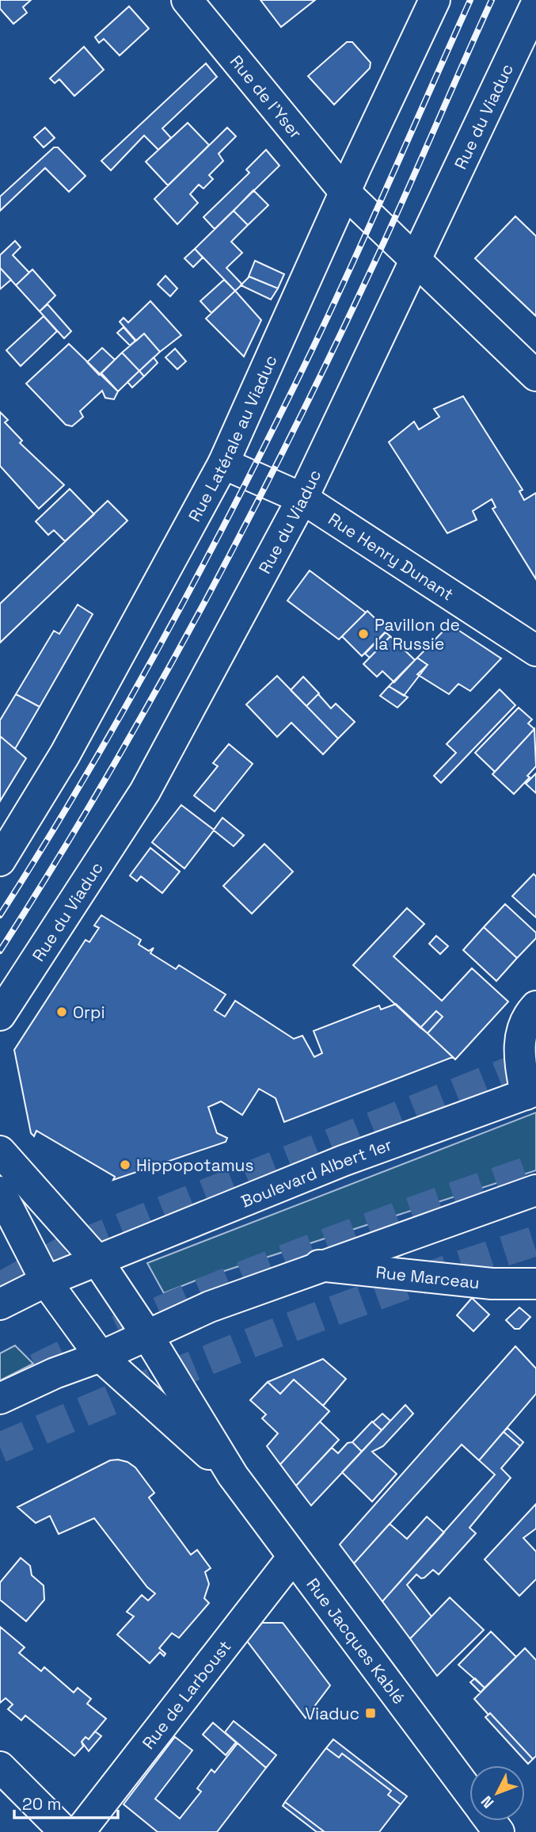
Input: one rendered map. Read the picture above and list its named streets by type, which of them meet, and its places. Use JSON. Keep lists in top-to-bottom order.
{
  "streets": {
    "street": [
      "Rue de l'Yser",
      "Rue du Viaduc",
      "Rue Latérale au Viaduc",
      "Rue Henry Dunant",
      "Boulevard Albert 1er",
      "Rue Marceau",
      "Rue Jacques Kablé",
      "Rue de Larboust"
    ]
  },
  "crossings": [
    ["Rue de l'Yser", "Rue du Viaduc"],
    ["Rue de l'Yser", "Rue Latérale au Viaduc"],
    ["Rue du Viaduc", "Rue Henry Dunant"],
    ["Rue Latérale au Viaduc", "Rue Henry Dunant"],
    ["Boulevard Albert 1er", "Rue Jacques Kablé"],
    ["Rue Jacques Kablé", "Rue de Larboust"]
  ],
  "places": {
    "other": ["Pavillon de la Russie", "Orpi", "Hippopotamus"],
    "transit": ["Viaduc"]
  },
  "scale_bar": "20 m",
  "north": "bottom left"
}
